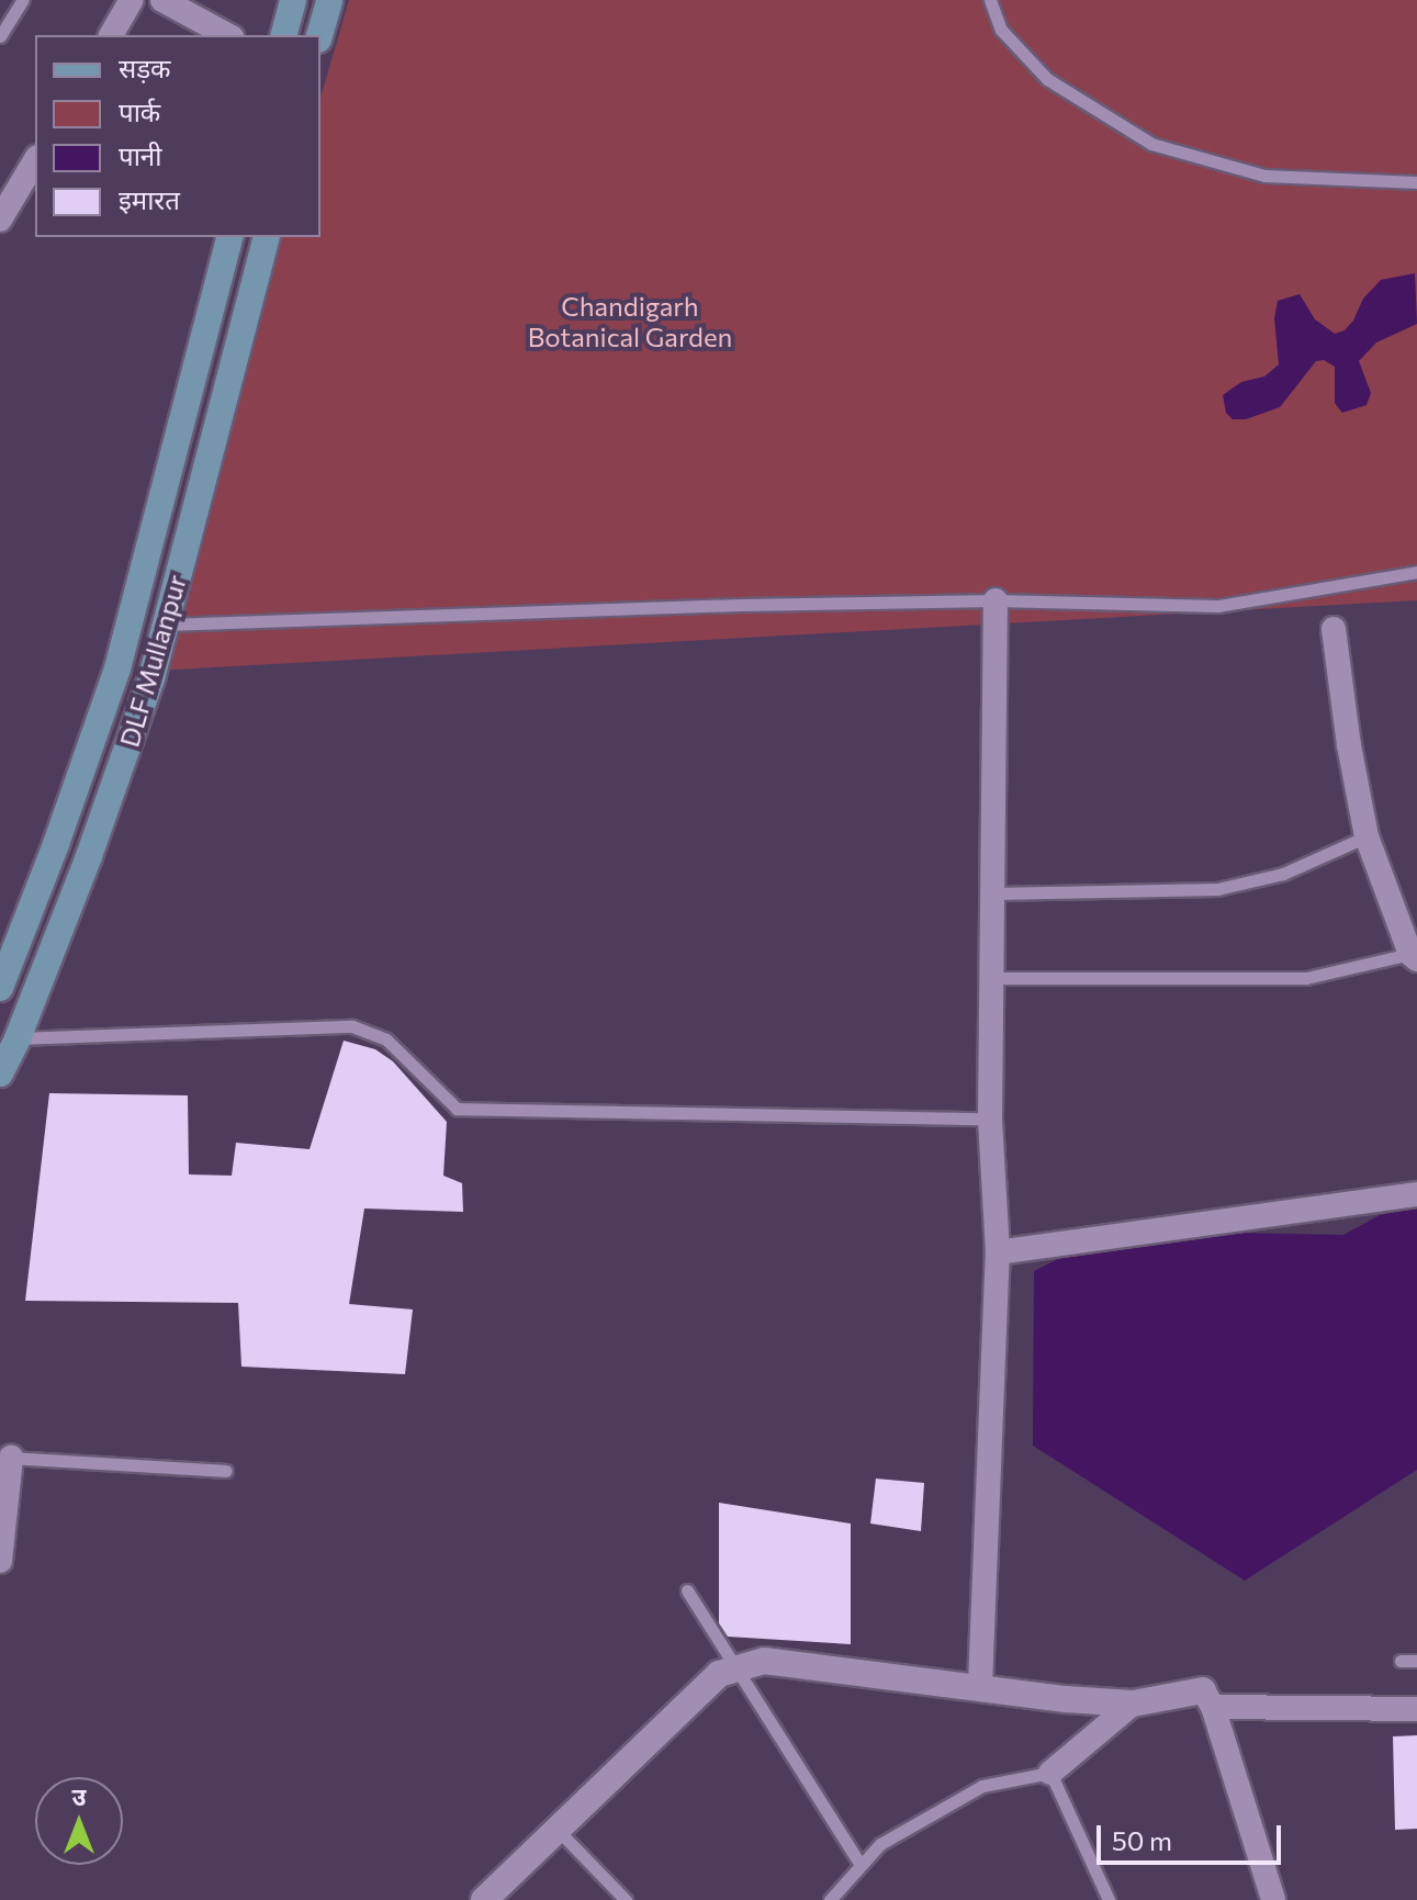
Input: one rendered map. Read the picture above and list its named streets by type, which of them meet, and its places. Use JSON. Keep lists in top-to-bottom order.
{
  "streets": {
    "main road": ["DLF Mullanpur"]
  },
  "parks": ["Chandigarh Botanical Garden"],
  "legend": [
    "सड़क",
    "पार्क",
    "पानी",
    "इमारत"
  ],
  "scale_bar": "50 m",
  "north": "top"
}
